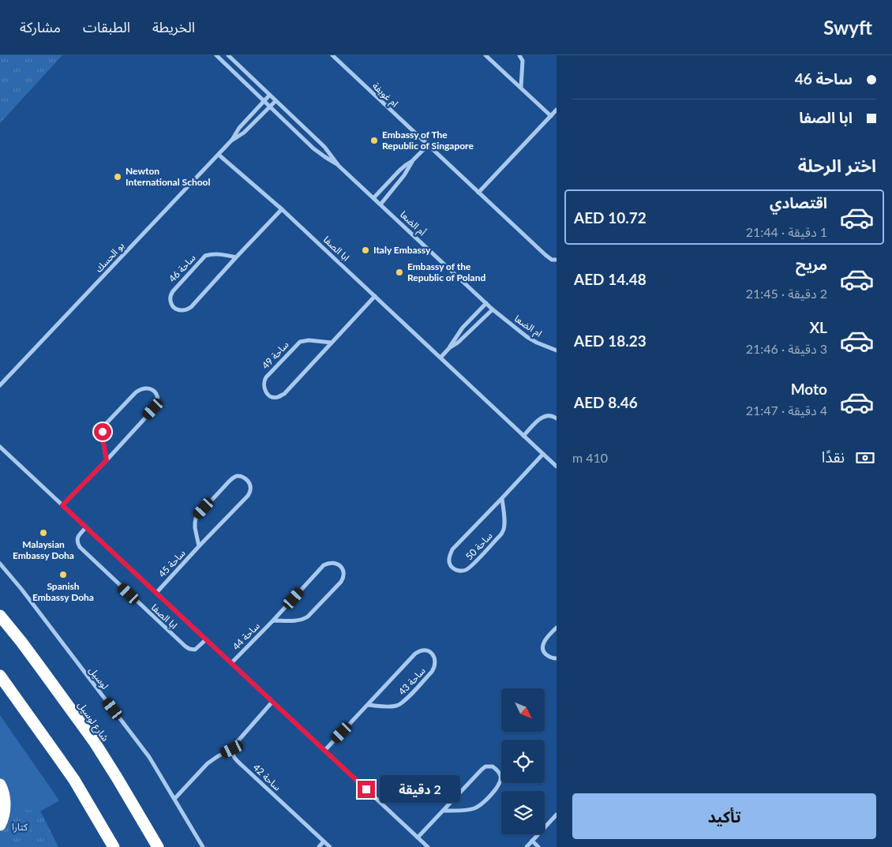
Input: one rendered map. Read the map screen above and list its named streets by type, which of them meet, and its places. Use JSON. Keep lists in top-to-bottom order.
{
  "streets": {
    "highway": ["شارع لوسيل"],
    "street": [
      "ام غويفة",
      "أم الضعا",
      "ابا الصفا",
      "بو الحسك",
      "ساحة 46",
      "ام الضعا",
      "ساحة 49",
      "ساحة 50",
      "ساحة 45",
      "ساحة 44",
      "لوسيل",
      "ساحة 43",
      "ساحة 42"
    ]
  },
  "crossings": [
    ["أم الضعا", "بو الحسك"],
    ["أم الضعا", "ام الضعا"],
    ["ابا الصفا", "بو الحسك"],
    ["ابا الصفا", "ساحة 46"],
    ["ابا الصفا", "ساحة 49"],
    ["ابا الصفا", "ساحة 50"],
    ["ابا الصفا", "ساحة 45"],
    ["ابا الصفا", "ساحة 44"],
    ["ابا الصفا", "ساحة 43"]
  ],
  "parks": ["كتارا"],
  "places": [
    "Embassy of The Republic of Singapore",
    "Newton International School",
    "Italy Embassy",
    "Embassy of the Republic of Poland",
    "Malaysian Embassy Doha",
    "Spanish Embassy Doha"
  ],
  "north": "bottom right",
  "page": {
    "header": "Swyft",
    "nav": ["الخريطة", "الطبقات", "مشاركة"],
    "banner": ["ساحة 46", "ابا الصفا"],
    "heading": "اختر الرحلة",
    "list": [
      {
        "name": "اقتصادي",
        "note": "1 دقيقة · 21:44",
        "value": "AED 10.72"
      },
      {
        "name": "مريح",
        "note": "2 دقيقة · 21:45",
        "value": "AED 14.48"
      },
      {
        "name": "XL",
        "note": "3 دقيقة · 21:46",
        "value": "AED 18.23"
      },
      {
        "name": "Moto",
        "note": "4 دقيقة · 21:47",
        "value": "AED 8.46"
      }
    ],
    "pay": ["نقدًا", "410 m"],
    "bubble": "2 دقيقة",
    "buttons": "تأكيد"
  }
}
